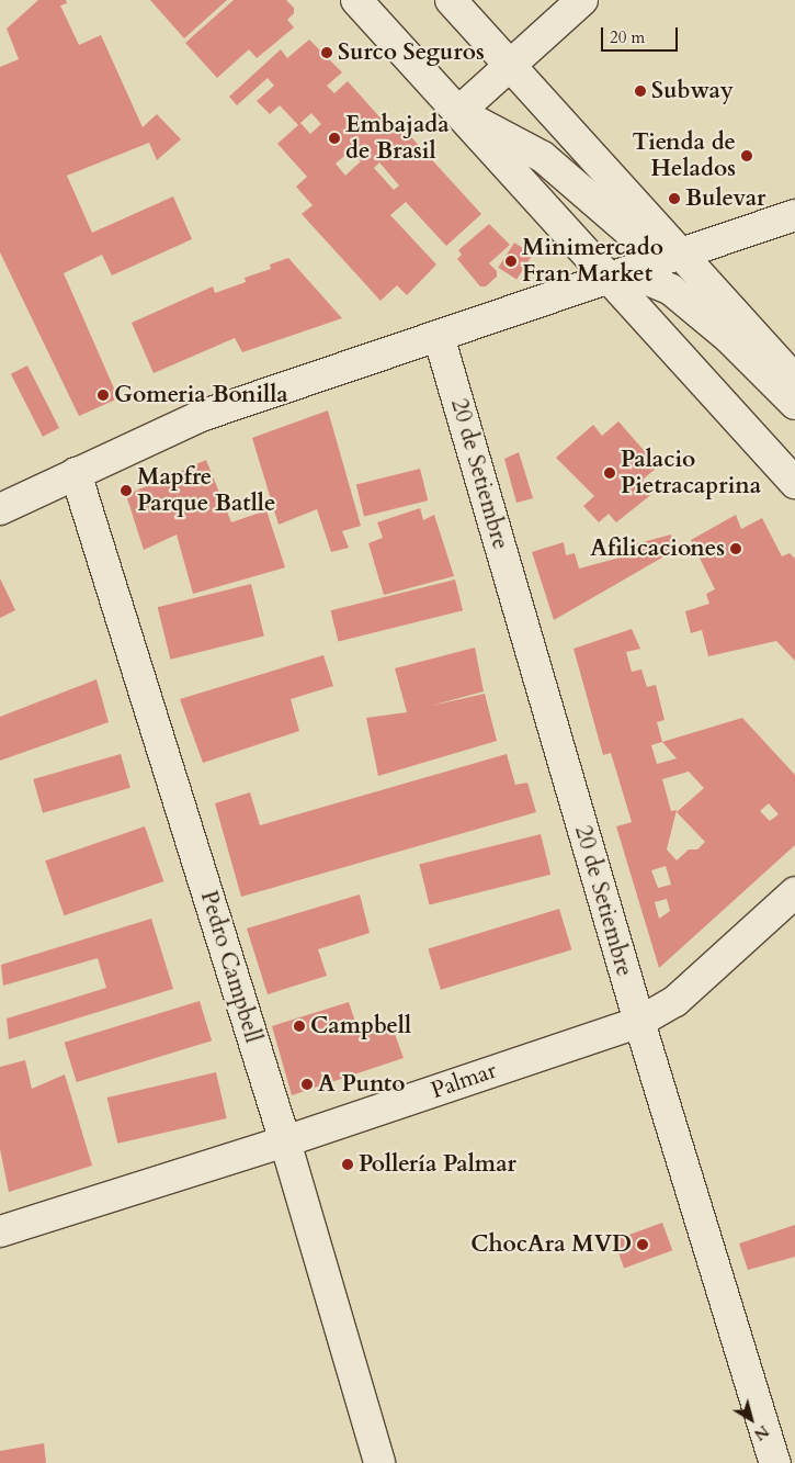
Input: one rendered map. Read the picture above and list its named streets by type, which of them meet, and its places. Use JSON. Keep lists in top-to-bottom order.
{
  "streets": {
    "street": ["20 de Setiembre", "Pedro Campbell", "Palmar"]
  },
  "crossings": [
    ["20 de Setiembre", "Palmar"],
    ["Pedro Campbell", "Palmar"]
  ],
  "places": [
    "Surco Seguros",
    "Subway",
    "Embajada de Brasil",
    "Tienda de Helados",
    "Bulevar",
    "Minimercado Fran Market",
    "Gomeria Bonilla",
    "Palacio Pietracaprina",
    "Mapfre Parque Batlle",
    "Afilicaciones",
    "Campbell",
    "A Punto",
    "Pollería Palmar",
    "ChocAra MVD"
  ],
  "scale_bar": "20 m",
  "north": "bottom right"
}
